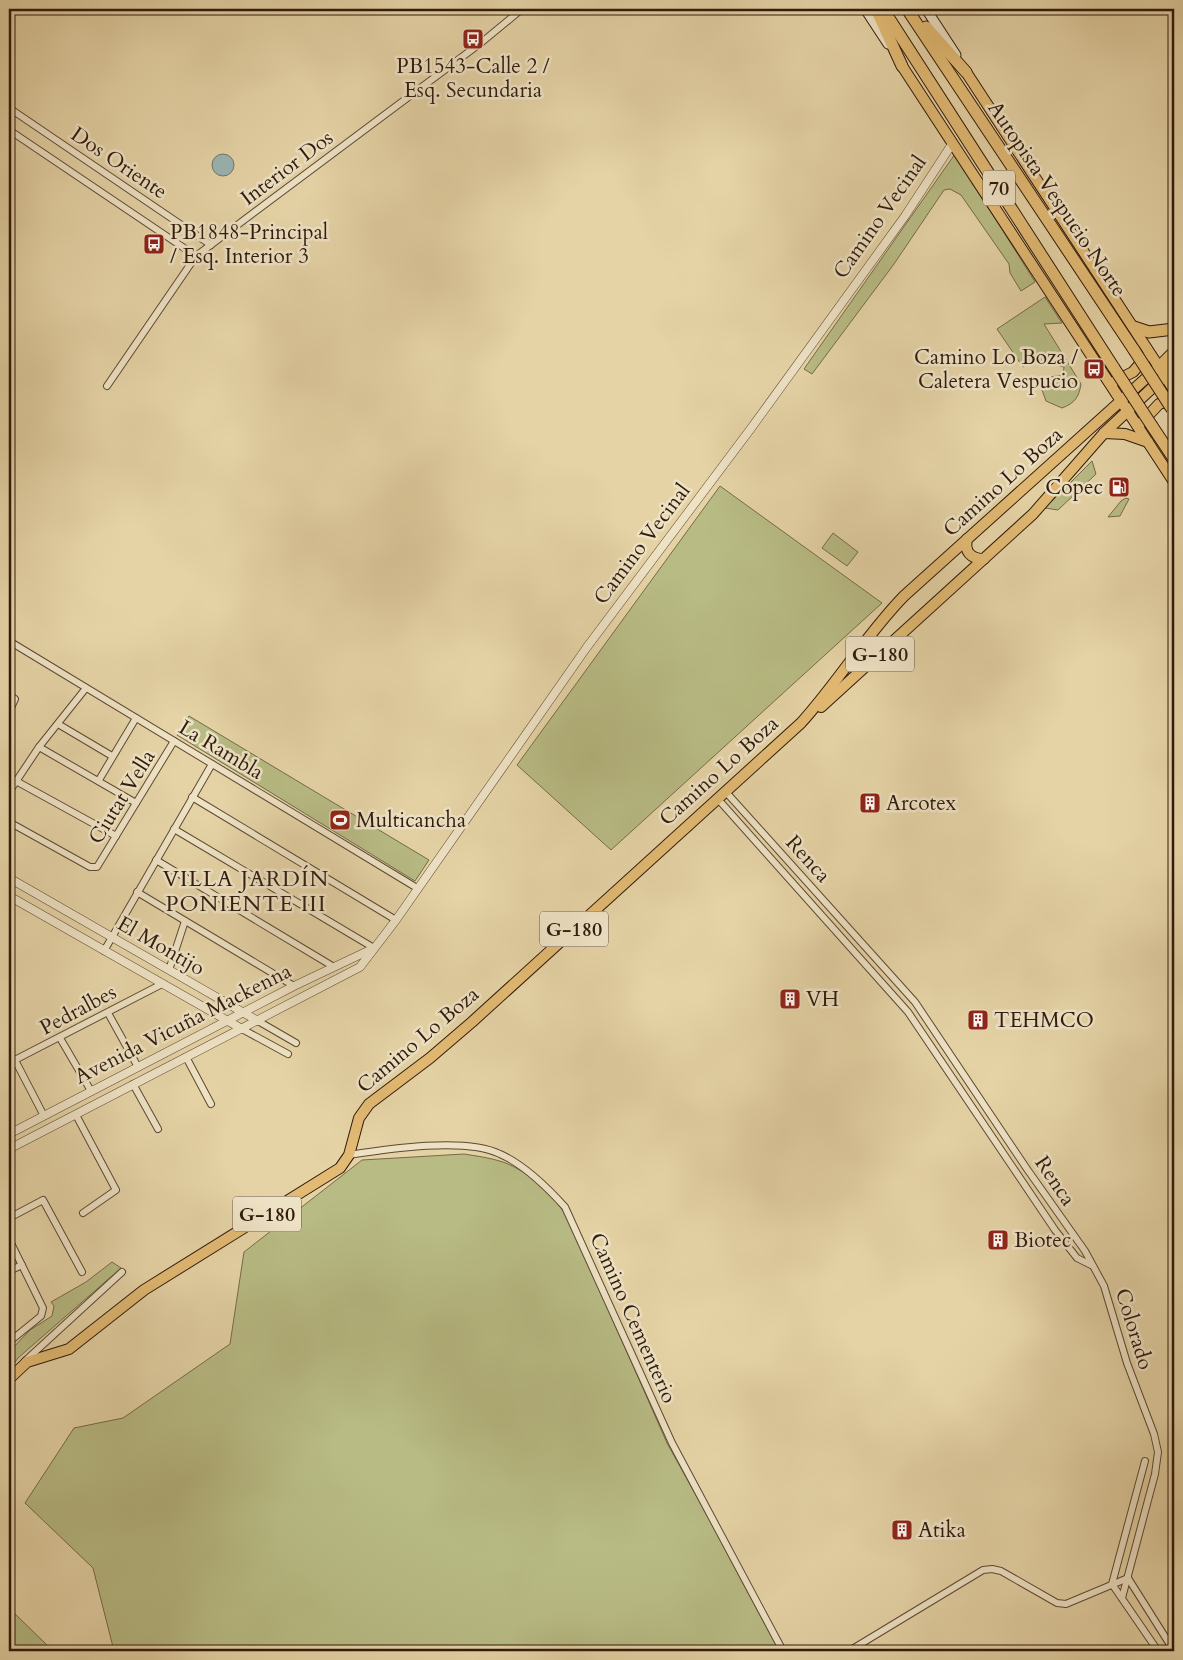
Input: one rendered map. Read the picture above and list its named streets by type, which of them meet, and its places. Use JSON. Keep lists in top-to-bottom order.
{
  "streets": {
    "highway": ["70", "Autopista Vespucio Norte", "G-180"],
    "main road": ["Camino Lo Boza"],
    "street": [
      "Dos Oriente",
      "Interior Dos",
      "Camino Vecinal",
      "La Rambla",
      "Ciutat Vella",
      "Renca",
      "El Montijo",
      "Pedralbes",
      "Avenida Vicuña Mackenna",
      "Camino Cementerio",
      "Colorado"
    ]
  },
  "crossings": [
    ["Dos Oriente", "Interior Dos"],
    ["Camino Vecinal", "La Rambla"],
    ["Camino Vecinal", "Avenida Vicuña Mackenna"],
    ["Camino Lo Boza", "G-180"],
    ["Camino Lo Boza", "Renca"],
    ["Camino Lo Boza", "Camino Cementerio"],
    ["La Rambla", "Ciutat Vella"],
    ["Renca", "Colorado"],
    ["El Montijo", "Pedralbes"],
    ["El Montijo", "Avenida Vicuña Mackenna"]
  ],
  "districts": ["VILLA JARDÍN PONIENTE III"],
  "places": {
    "bus stop": ["PB1543-Calle 2 / Esq. Secundaria", "PB1848-Principal / Esq. Interior 3", "Camino Lo Boza / Caletera Vespucio"],
    "fuel station": ["Copec"],
    "building": [
      "Arcotex",
      "VH",
      "TEHMCO",
      "Biotec",
      "Atika"
    ],
    "sports": ["Multicancha"]
  }
}
